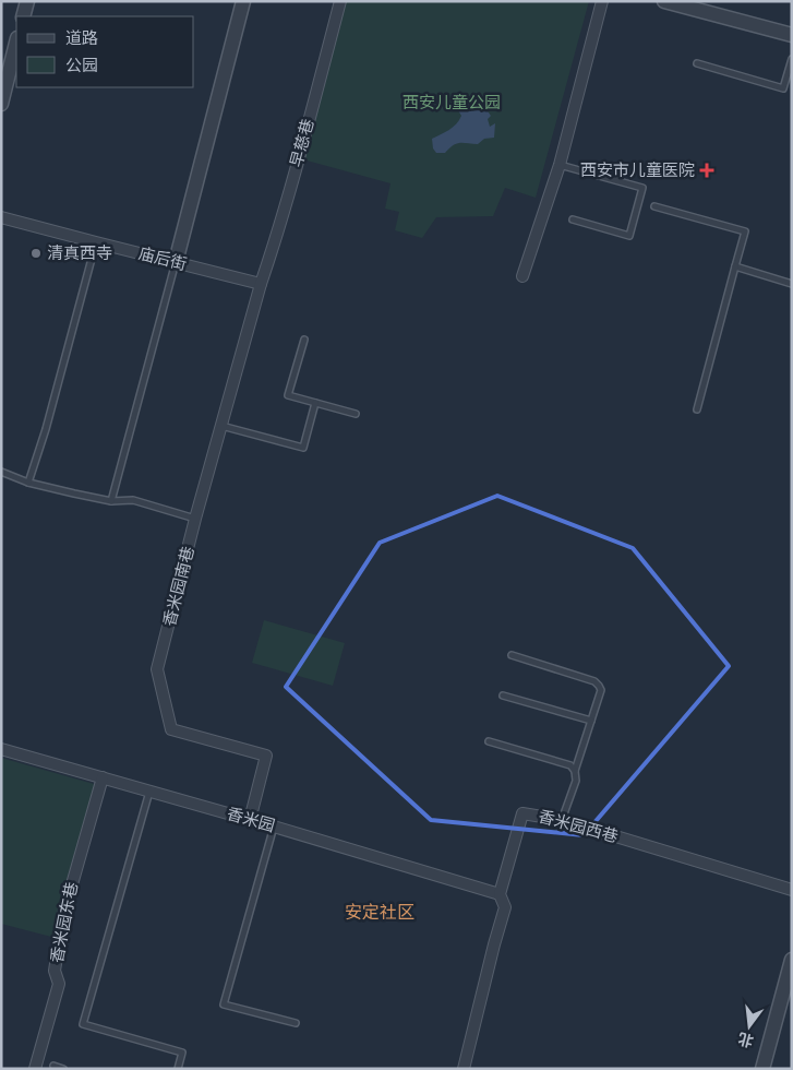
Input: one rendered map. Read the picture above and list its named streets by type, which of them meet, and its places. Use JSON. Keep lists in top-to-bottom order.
{
  "streets": {
    "street": [
      "早慈巷",
      "庙后街",
      "香米园南巷",
      "香米园",
      "香米园西巷",
      "香米园东巷"
    ]
  },
  "crossings": [
    ["早慈巷", "庙后街"],
    ["早慈巷", "香米园南巷"],
    ["庙后街", "香米园南巷"],
    ["香米园南巷", "香米园"],
    ["香米园", "香米园西巷"],
    ["香米园", "香米园东巷"]
  ],
  "districts": ["安定社区"],
  "parks": ["西安儿童公园"],
  "places": {
    "health": ["西安市儿童医院"],
    "other": ["清真西寺"]
  },
  "legend": ["道路", "公园"],
  "north": "bottom"
}
